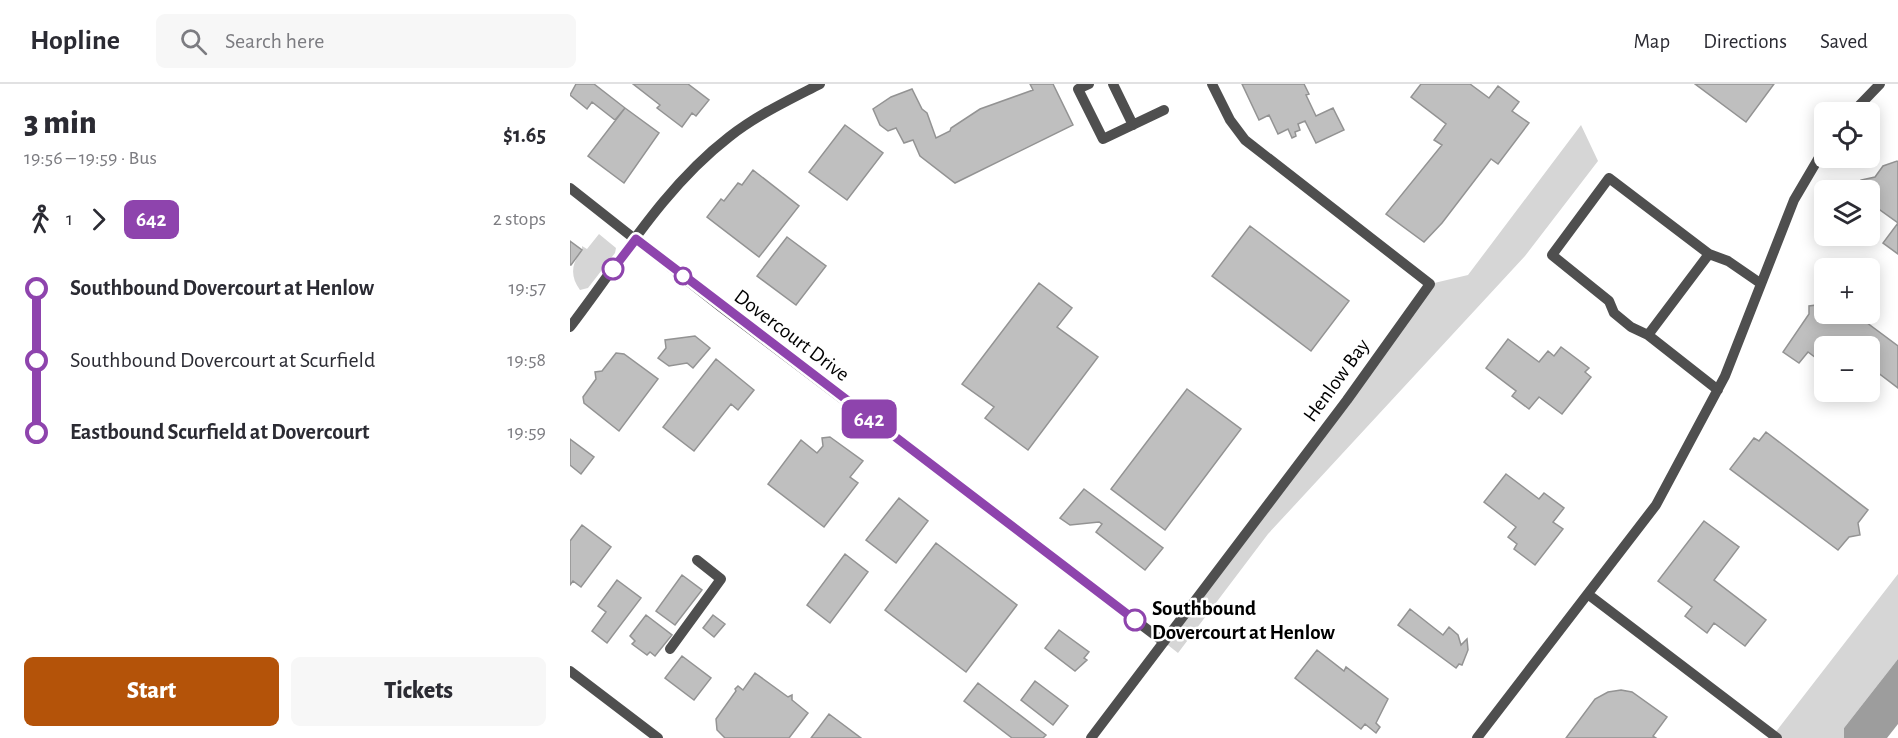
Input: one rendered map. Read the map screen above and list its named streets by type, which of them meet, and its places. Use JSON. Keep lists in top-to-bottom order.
{
  "streets": {
    "street": ["Dovercourt Drive", "Henlow Bay"]
  },
  "crossings": [
    ["Dovercourt Drive", "Henlow Bay"]
  ],
  "places": ["Southbound Dovercourt at Henlow"],
  "lines": ["bus line 642"],
  "page": {
    "header": "Hopline",
    "search": "Search here",
    "nav": ["Map", "Directions", "Saved"],
    "heading": ["3 min", "19:56 – 19:59 · Bus", "$1.65"],
    "on_map": "642",
    "map_buttons": ["+", "−"],
    "legs": ["1", "642", "2 stops"],
    "list": [
      {
        "name": "Southbound Dovercourt at Henlow",
        "value": "19:57"
      },
      {
        "name": "Southbound Dovercourt at Scurfield",
        "value": "19:58"
      },
      {
        "name": "Eastbound Scurfield at Dovercourt",
        "value": "19:59"
      }
    ],
    "buttons": ["Start", "Tickets"]
  }
}
